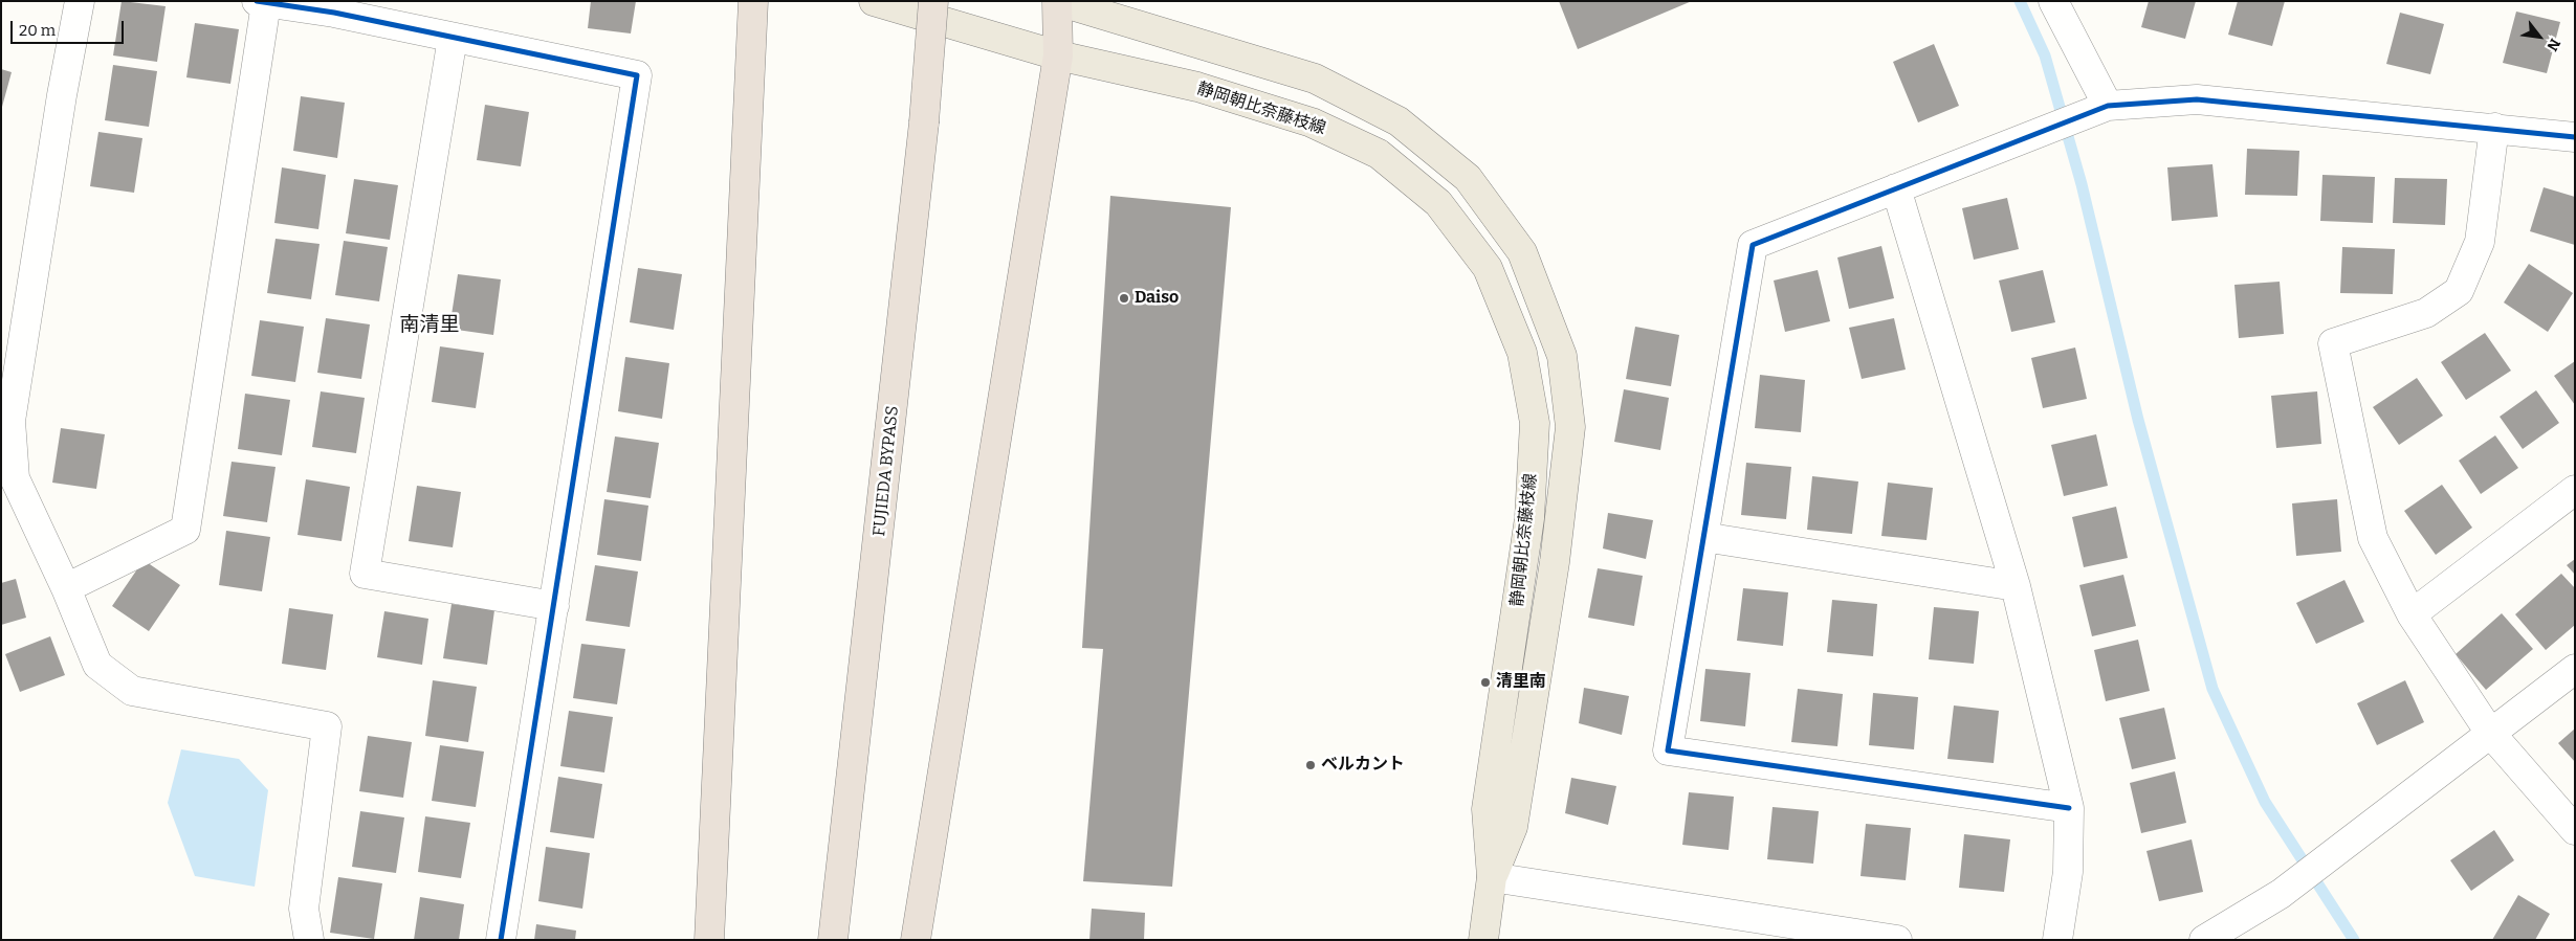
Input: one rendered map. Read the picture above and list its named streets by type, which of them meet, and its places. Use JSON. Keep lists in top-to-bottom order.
{
  "streets": {
    "highway": ["FUJIEDA BYPASS"],
    "main road": ["静岡朝比奈藤枝線"]
  },
  "districts": ["南清里"],
  "places": ["Daiso", "清里南", "ベルカント"],
  "scale_bar": "20 m",
  "north": "bottom right"
}
